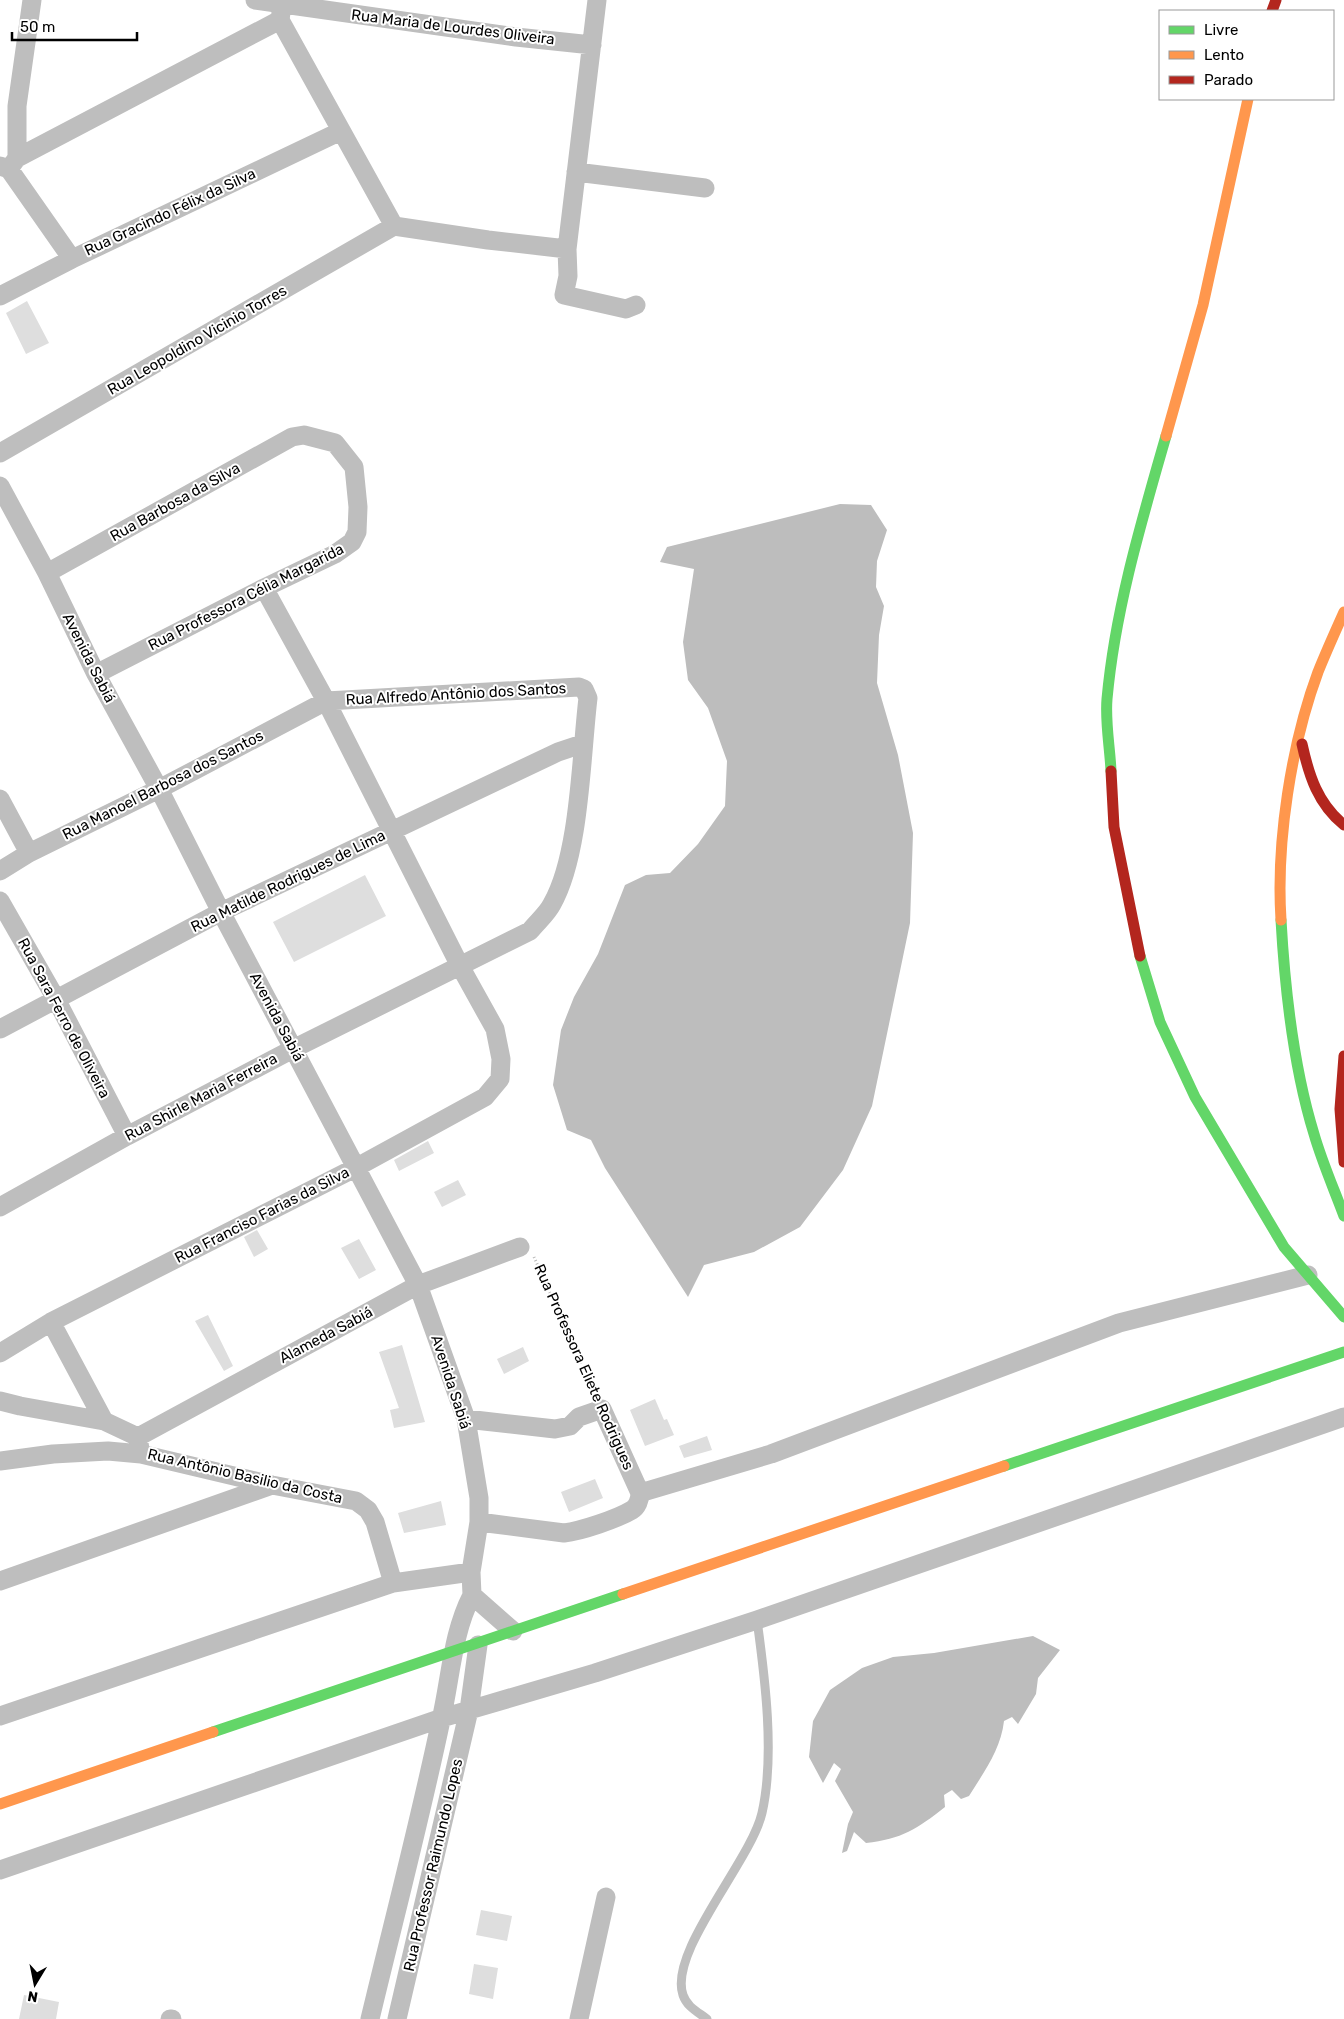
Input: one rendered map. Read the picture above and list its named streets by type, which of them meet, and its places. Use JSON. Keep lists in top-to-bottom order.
{
  "streets": {
    "street": [
      "Rua Maria de Lourdes Oliveira",
      "Rua Gracindo Félix da Silva",
      "Rua Leopoldino Vicinio Torres",
      "Rua Barbosa da Silva",
      "Rua Professora Célia Margarida",
      "Avenida Sabiá",
      "Rua Alfredo Antônio dos Santos",
      "Rua Manoel Barbosa dos Santos",
      "Rua Matilde Rodrigues de Lima",
      "Rua Sara Ferro de Oliveira",
      "Rua Shirle Maria Ferreira",
      "Rua Franciso Farias da Silva",
      "Alameda Sabiá",
      "Rua Professora Eliete Rodrigues",
      "Rua Antônio Basilio da Costa",
      "Rua Professor Raimundo Lopes"
    ]
  },
  "crossings": [
    ["Rua Barbosa da Silva", "Rua Professora Célia Margarida"],
    ["Rua Barbosa da Silva", "Avenida Sabiá"],
    ["Rua Professora Célia Margarida", "Avenida Sabiá"],
    ["Avenida Sabiá", "Rua Manoel Barbosa dos Santos"],
    ["Avenida Sabiá", "Rua Matilde Rodrigues de Lima"],
    ["Avenida Sabiá", "Rua Shirle Maria Ferreira"],
    ["Avenida Sabiá", "Rua Franciso Farias da Silva"],
    ["Avenida Sabiá", "Alameda Sabiá"],
    ["Avenida Sabiá", "Rua Professor Raimundo Lopes"],
    ["Rua Alfredo Antônio dos Santos", "Rua Manoel Barbosa dos Santos"],
    ["Rua Alfredo Antônio dos Santos", "Rua Shirle Maria Ferreira"],
    ["Rua Matilde Rodrigues de Lima", "Rua Sara Ferro de Oliveira"],
    ["Rua Matilde Rodrigues de Lima", "Rua Shirle Maria Ferreira"],
    ["Rua Sara Ferro de Oliveira", "Rua Shirle Maria Ferreira"],
    ["Rua Shirle Maria Ferreira", "Rua Franciso Farias da Silva"],
    ["Alameda Sabiá", "Rua Professora Eliete Rodrigues"],
    ["Alameda Sabiá", "Rua Antônio Basilio da Costa"]
  ],
  "legend": ["Livre", "Lento", "Parado"],
  "scale_bar": "50 m",
  "north": "bottom"
}
